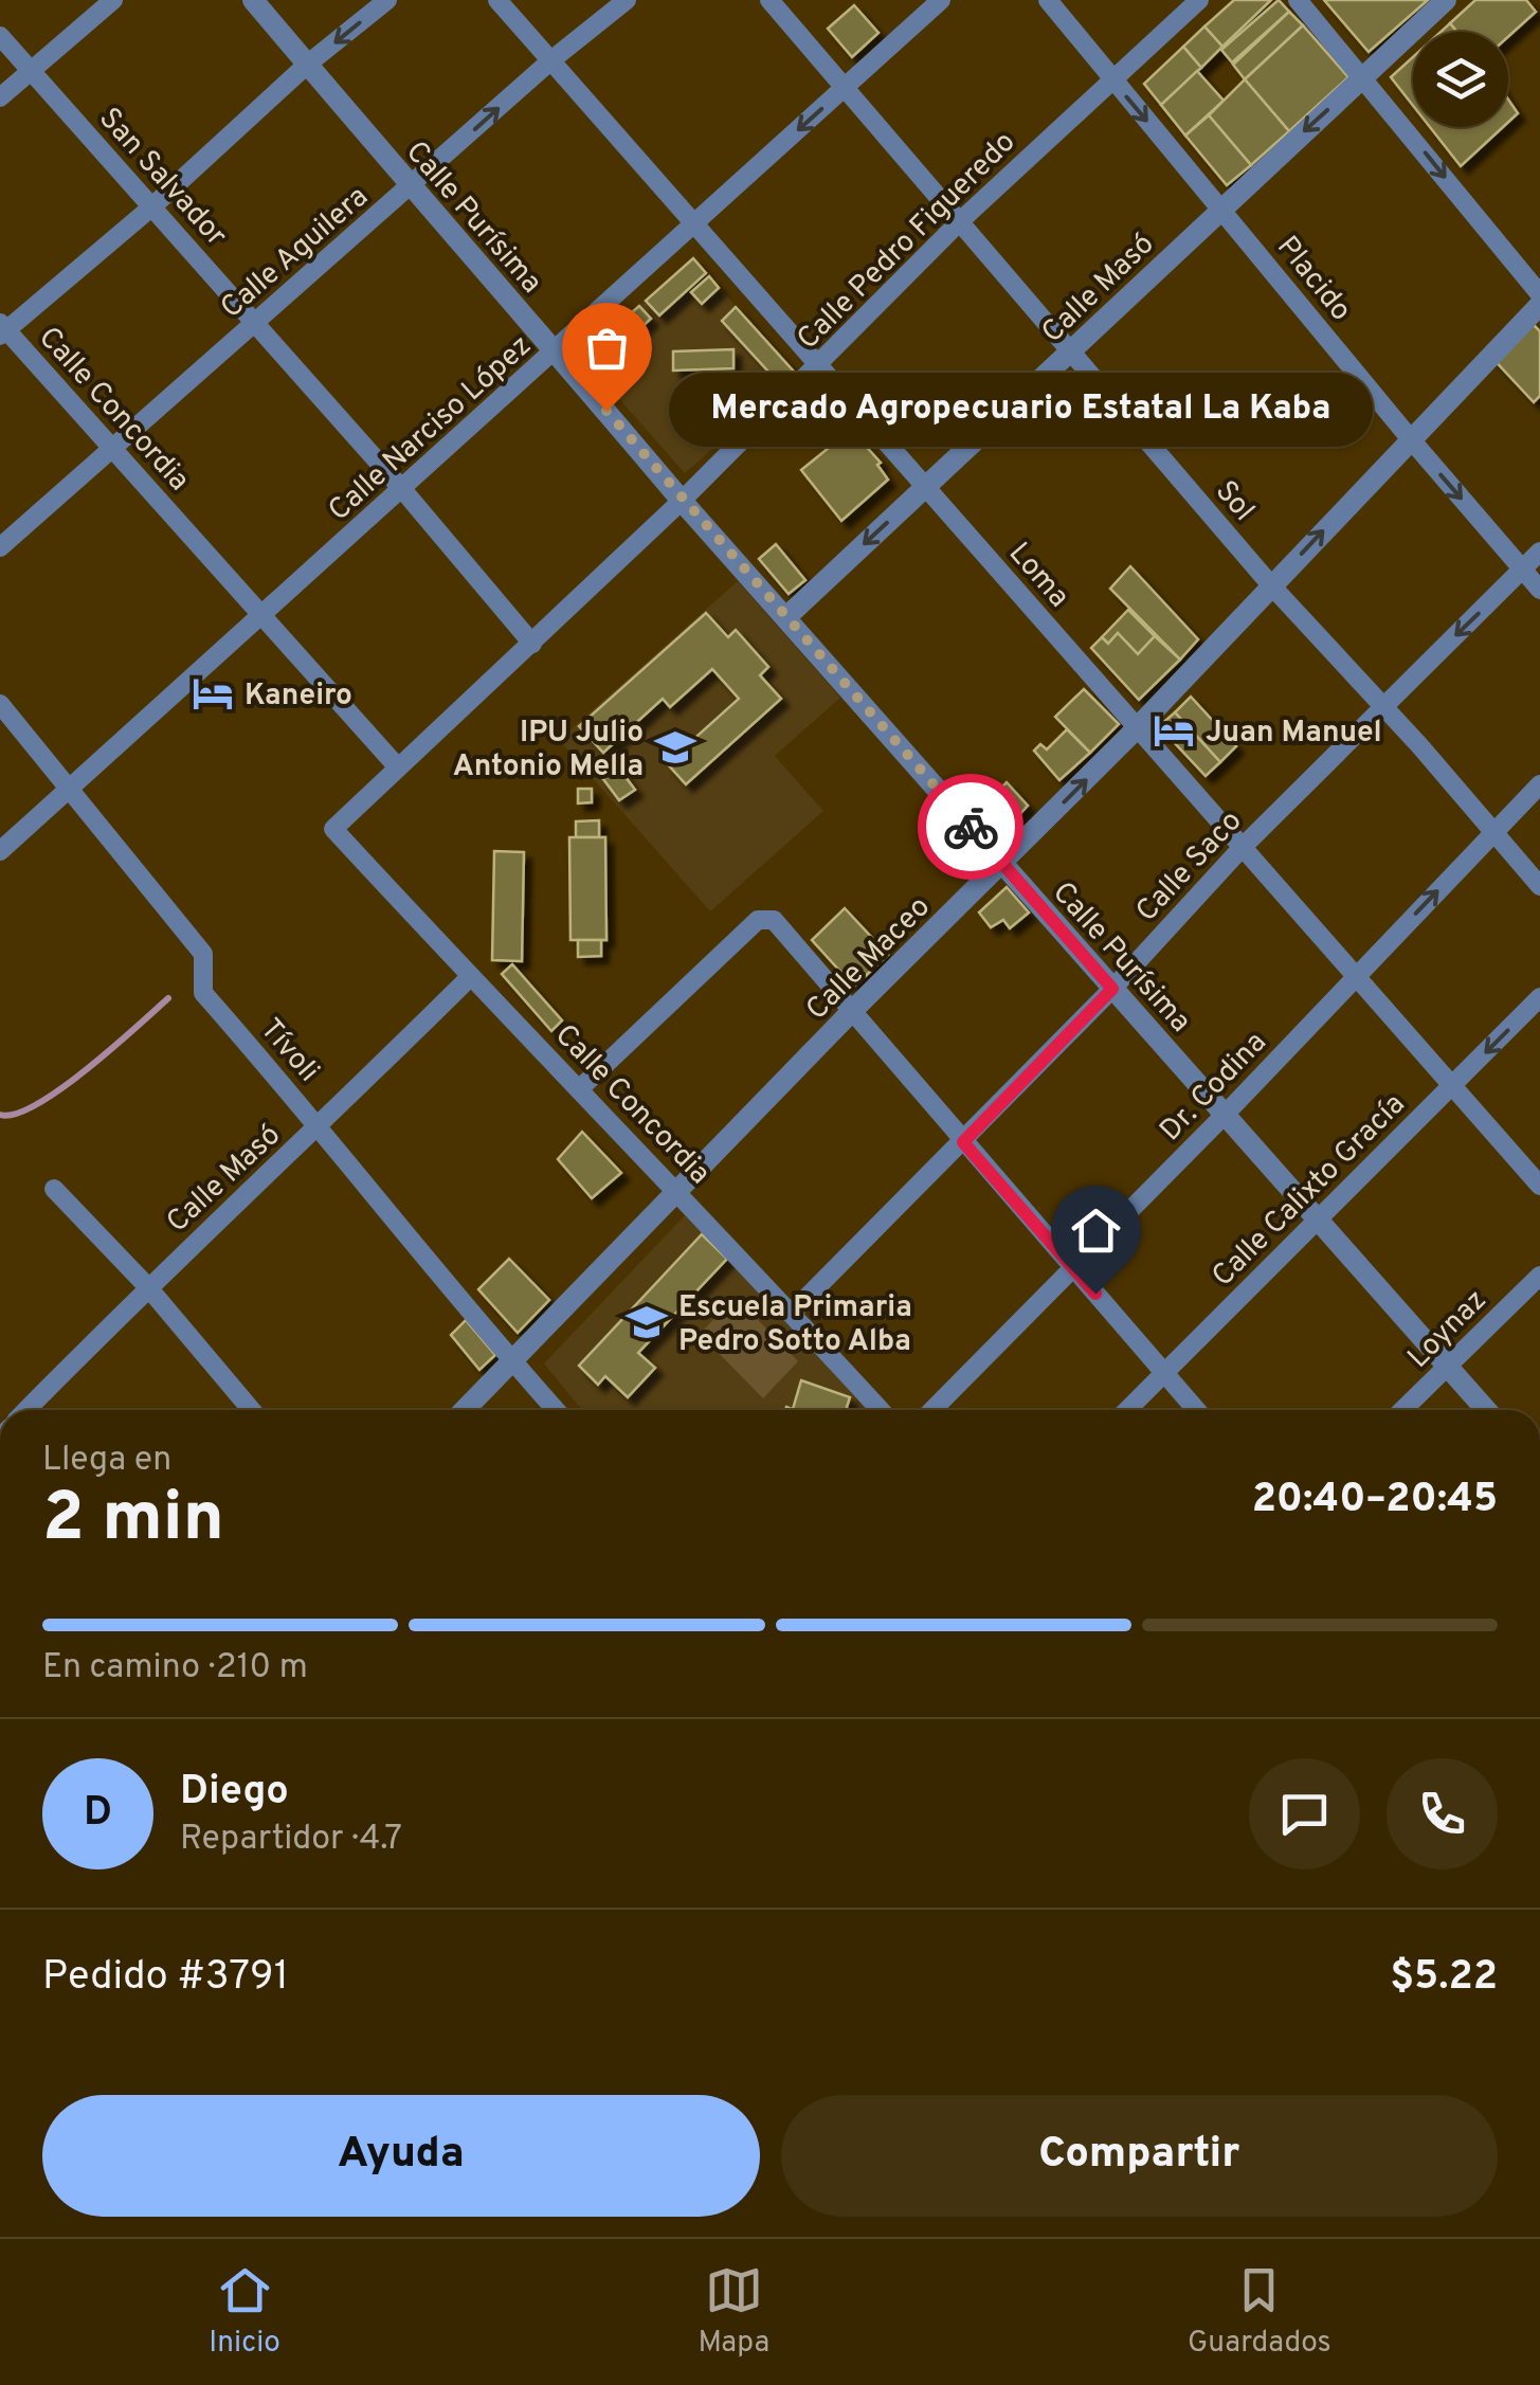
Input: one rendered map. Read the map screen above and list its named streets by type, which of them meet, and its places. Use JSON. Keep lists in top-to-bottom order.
{
  "streets": {
    "street": [
      "San Salvador",
      "Calle Purísima",
      "Calle Pedro Figueredo",
      "Calle Aguilera",
      "Placido",
      "Calle Masó",
      "Calle Concordia",
      "Calle Narciso López",
      "Sol",
      "Loma",
      "Calle Saco",
      "Calle Maceo",
      "Tívoli",
      "Dr. Codina",
      "Calle Calixto Gracía",
      "Loynaz"
    ]
  },
  "crossings": [
    ["San Salvador", "Calle Pedro Figueredo"],
    ["San Salvador", "Calle Aguilera"],
    ["San Salvador", "Calle Narciso López"],
    ["Calle Purísima", "Calle Pedro Figueredo"],
    ["Calle Purísima", "Calle Aguilera"],
    ["Calle Purísima", "Calle Masó"],
    ["Calle Purísima", "Calle Narciso López"],
    ["Calle Purísima", "Calle Saco"],
    ["Calle Purísima", "Calle Maceo"],
    ["Calle Purísima", "Dr. Codina"],
    ["Calle Purísima", "Calle Calixto Gracía"],
    ["Calle Purísima", "Loynaz"],
    ["Calle Pedro Figueredo", "Placido"],
    ["Calle Pedro Figueredo", "Calle Concordia"],
    ["Calle Pedro Figueredo", "Sol"],
    ["Calle Pedro Figueredo", "Loma"],
    ["Calle Aguilera", "Calle Concordia"],
    ["Calle Aguilera", "Loma"],
    ["Placido", "Calle Masó"],
    ["Placido", "Calle Saco"],
    ["Placido", "Calle Maceo"],
    ["Calle Masó", "Calle Concordia"],
    ["Calle Masó", "Sol"],
    ["Calle Masó", "Loma"],
    ["Calle Masó", "Tívoli"],
    ["Calle Concordia", "Calle Narciso López"],
    ["Calle Concordia", "Calle Saco"],
    ["Calle Concordia", "Calle Maceo"],
    ["Calle Narciso López", "Sol"],
    ["Calle Narciso López", "Loma"],
    ["Calle Narciso López", "Tívoli"],
    ["Sol", "Calle Saco"],
    ["Sol", "Calle Maceo"],
    ["Sol", "Dr. Codina"],
    ["Loma", "Calle Saco"],
    ["Loma", "Calle Maceo"],
    ["Loma", "Dr. Codina"],
    ["Loma", "Calle Calixto Gracía"],
    ["Calle Maceo", "Tívoli"]
  ],
  "one_way": ["Placido"],
  "places": {
    "other": ["Mercado Agropecuario Estatal La Kaba"],
    "hotel": ["Kaneiro", "Juan Manuel"],
    "school or university": ["IPU Julio Antonio Mella", "Escuela Primaria Pedro Sotto Alba"]
  },
  "page": {
    "bubble": "Mercado Agropecuario Estatal La Kaba",
    "heading": ["2 min", "Llega en", "20:40–20:45"],
    "panel": [
      "Diego",
      "Repartidor · 4.7",
      "Pedido #3791",
      "$5.22"
    ],
    "bar": "En camino · 210 m",
    "round": "D",
    "buttons": ["Ayuda", "Compartir"],
    "tabs": ["Inicio", "Mapa", "Guardados"]
  }
}
